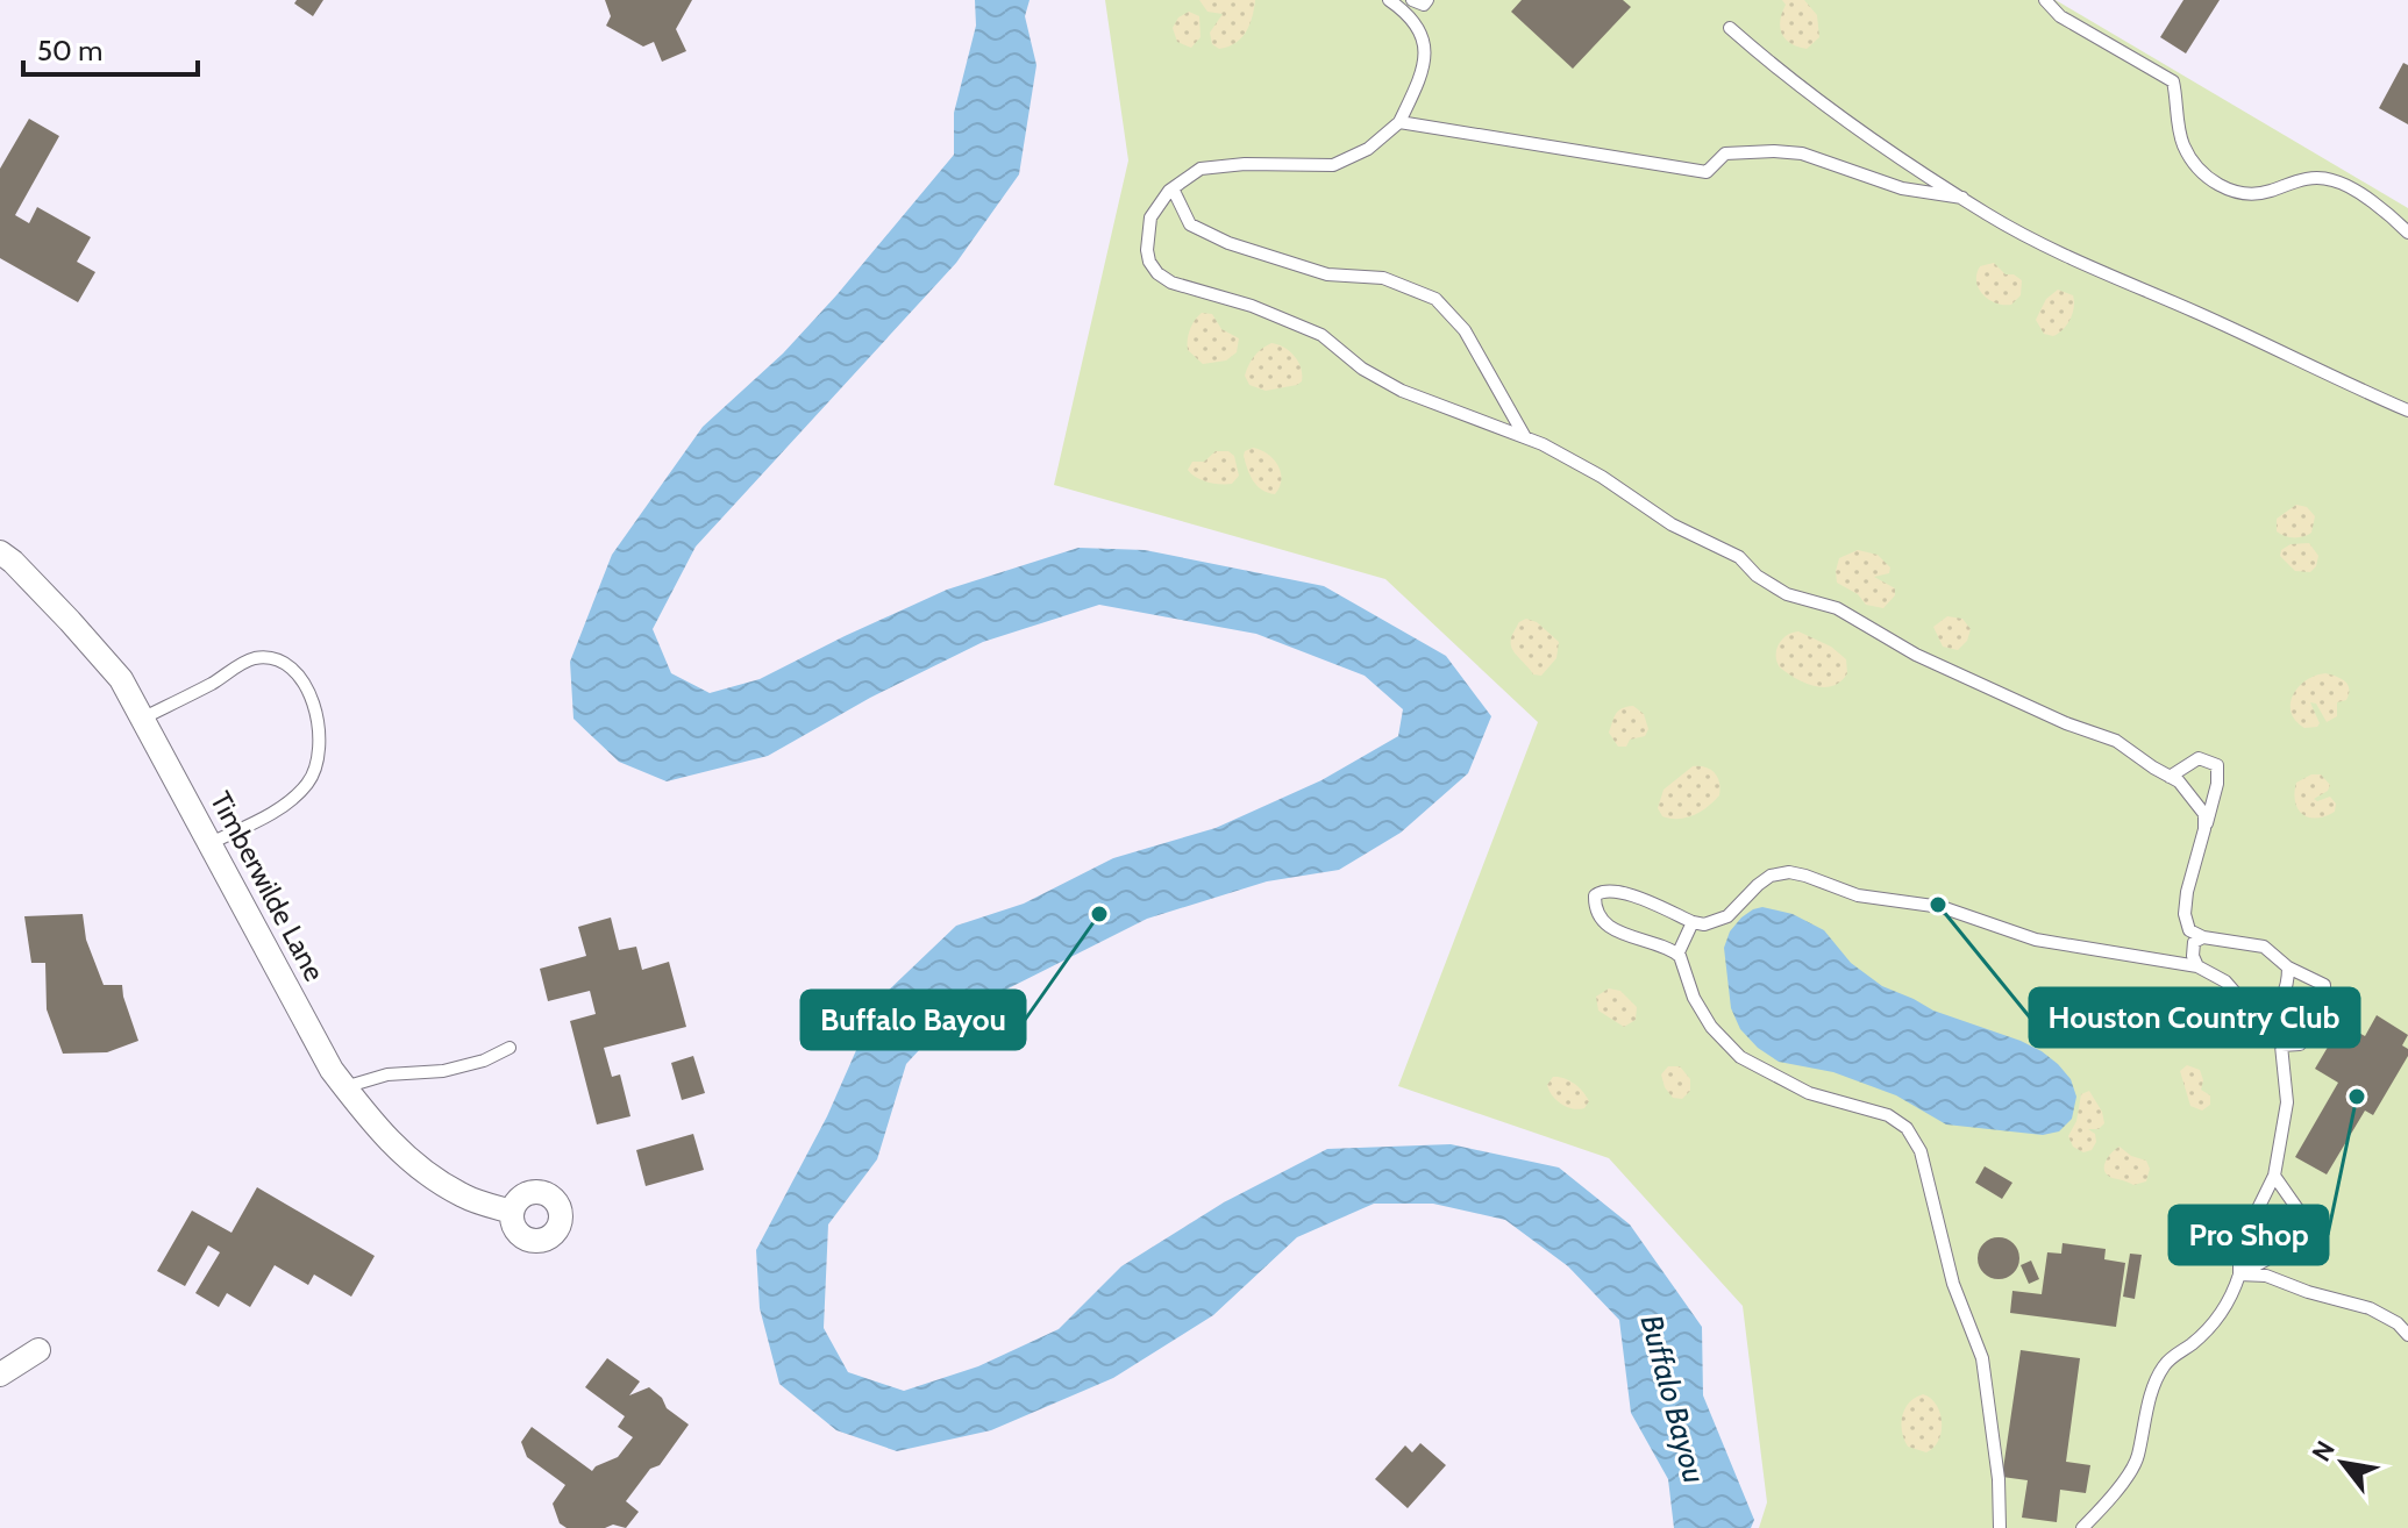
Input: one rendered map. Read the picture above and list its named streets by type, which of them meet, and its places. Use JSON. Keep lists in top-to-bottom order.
{
  "streets": {
    "street": ["Timberwilde Lane"]
  },
  "water": ["Buffalo Bayou"],
  "places": ["Houston Country Club", "Buffalo Bayou", "Pro Shop"],
  "scale_bar": "50 m",
  "north": "top left"
}
